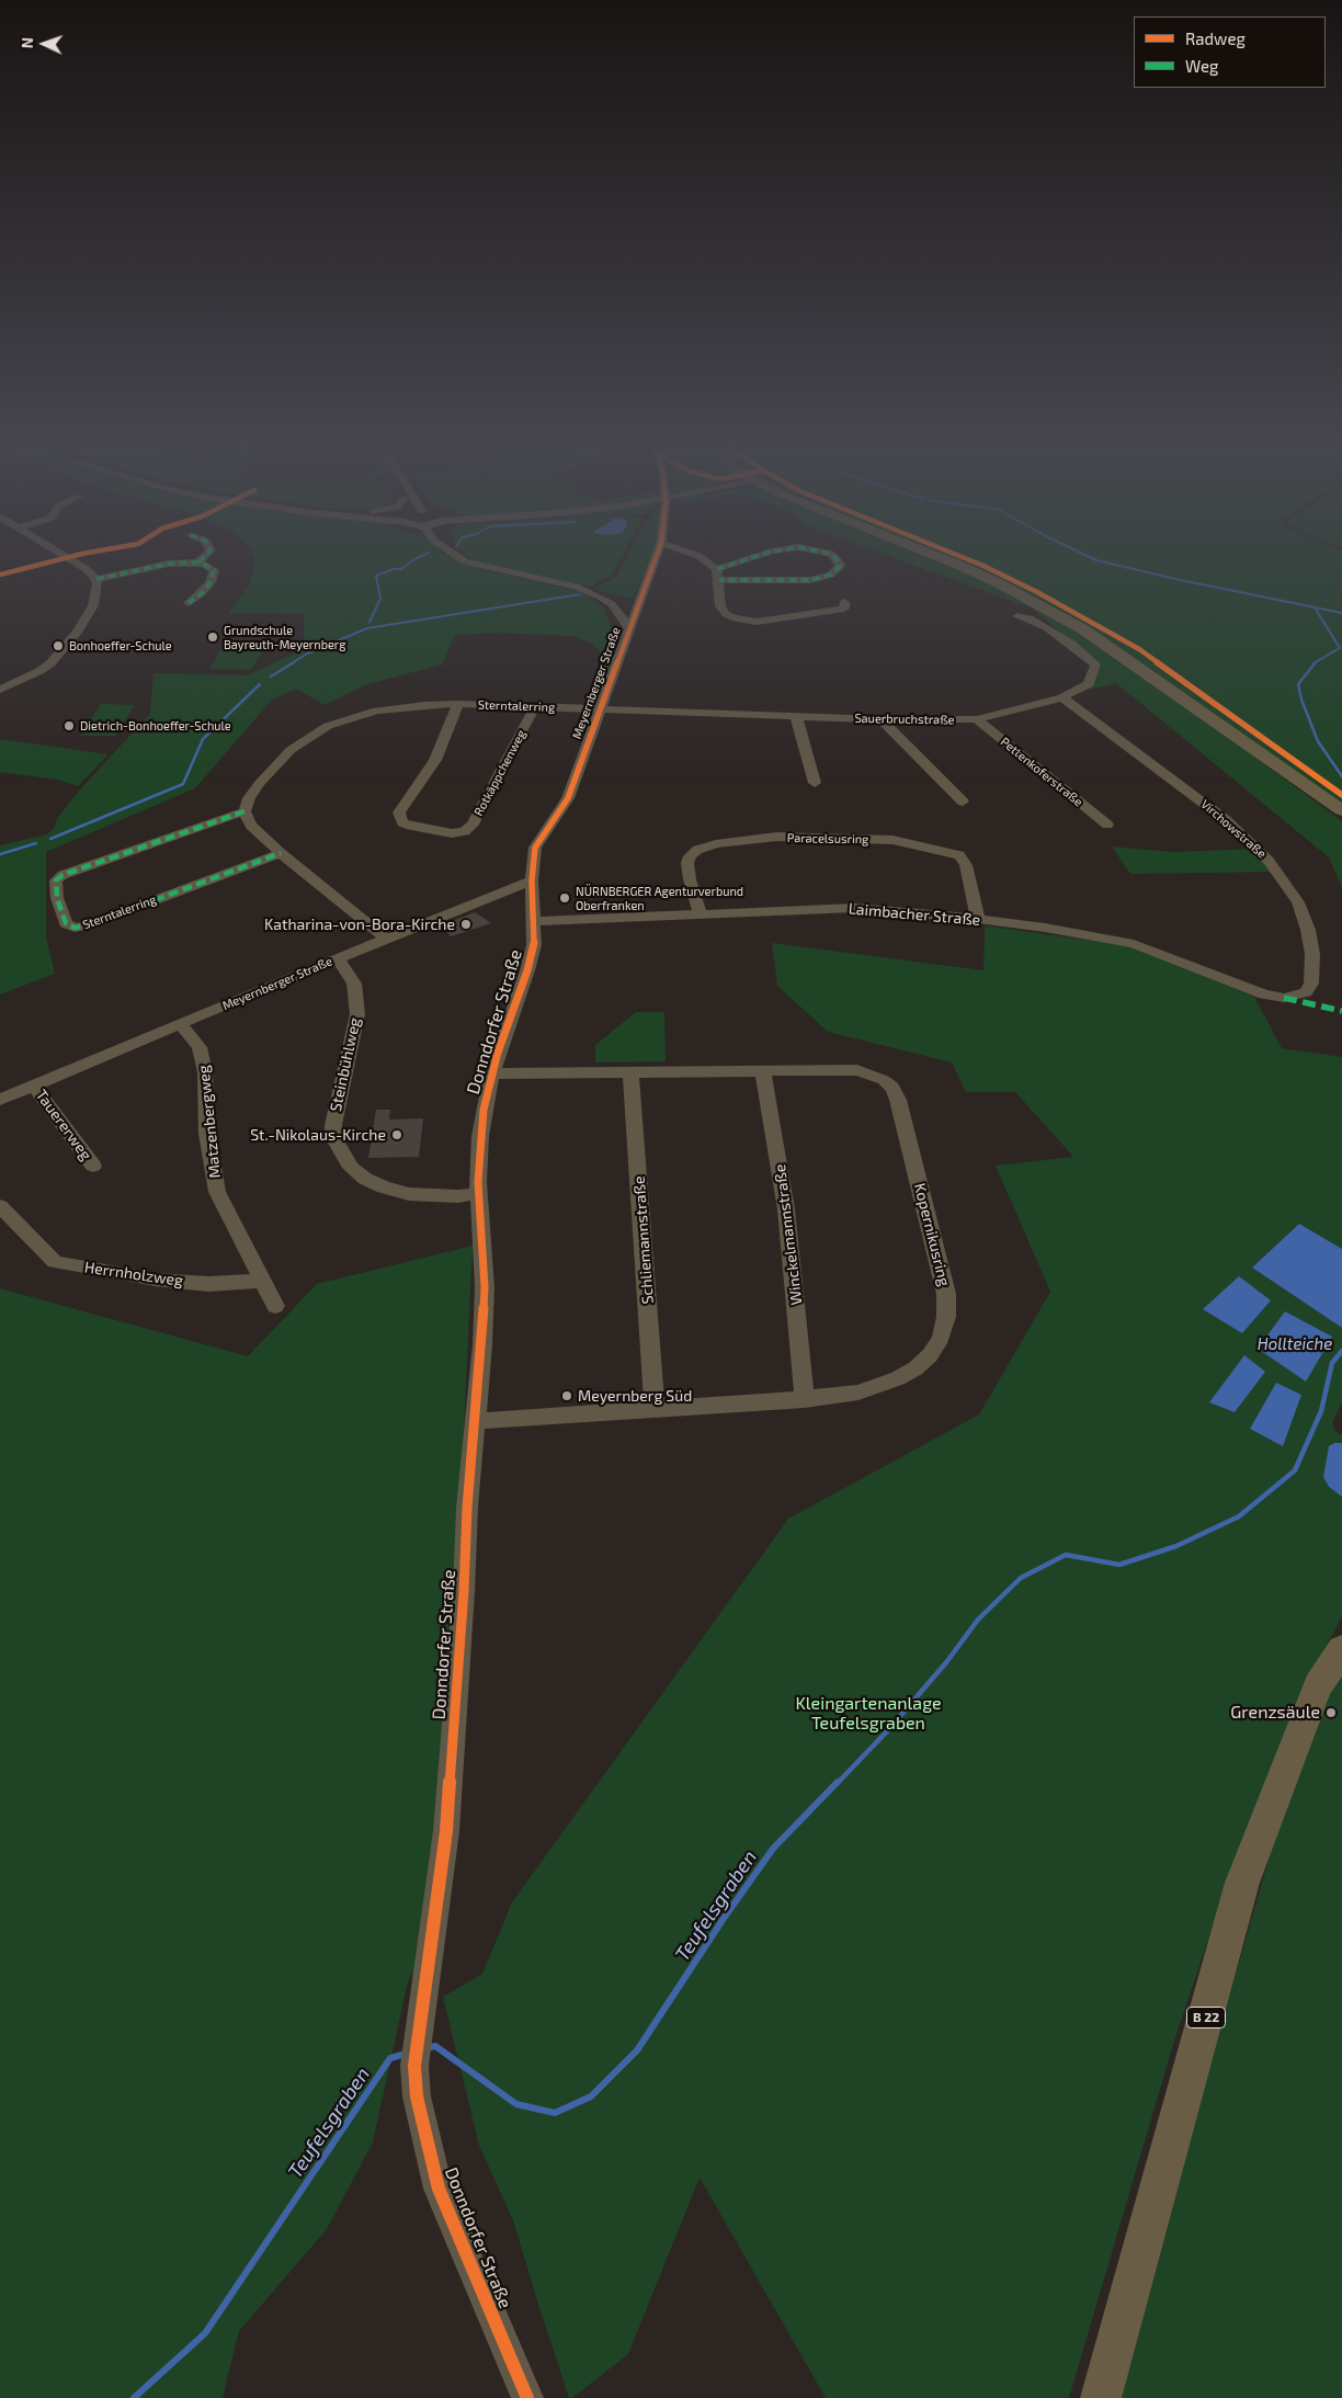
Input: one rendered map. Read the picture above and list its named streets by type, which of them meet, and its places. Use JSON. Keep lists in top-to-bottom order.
{
  "streets": {
    "main road": ["B 22"],
    "street": [
      "Meyernberger Straße",
      "Sterntalerring",
      "Sauerbruchstraße",
      "Pettenkoferstraße",
      "Rotkäppchenweg",
      "Virchowstraße",
      "Paracelsusring",
      "Laimbacher Straße",
      "Donndorfer Straße",
      "Steinbühlweg",
      "Matzenbergweg",
      "Tauererweg",
      "Winckelmannstraße",
      "Kopernikusring",
      "Schliemannstraße",
      "Herrnholzweg"
    ]
  },
  "crossings": [
    ["Meyernberger Straße", "Sterntalerring"],
    ["Meyernberger Straße", "Sauerbruchstraße"],
    ["Meyernberger Straße", "Donndorfer Straße"],
    ["Meyernberger Straße", "Steinbühlweg"],
    ["Meyernberger Straße", "Matzenbergweg"],
    ["Meyernberger Straße", "Tauererweg"],
    ["Sterntalerring", "Sauerbruchstraße"],
    ["Sterntalerring", "Rotkäppchenweg"],
    ["Sauerbruchstraße", "Pettenkoferstraße"],
    ["Sauerbruchstraße", "Virchowstraße"],
    ["Virchowstraße", "Laimbacher Straße"],
    ["Paracelsusring", "Laimbacher Straße"],
    ["Laimbacher Straße", "Donndorfer Straße"],
    ["Donndorfer Straße", "Steinbühlweg"],
    ["Donndorfer Straße", "Kopernikusring"],
    ["Matzenbergweg", "Herrnholzweg"],
    ["Winckelmannstraße", "Kopernikusring"],
    ["Kopernikusring", "Schliemannstraße"]
  ],
  "water": ["Hollteiche", "Teufelsgraben"],
  "parks": ["Kleingartenanlage Teufelsgraben"],
  "places": [
    "Grundschule Bayreuth-Meyernberg",
    "Bonhoeffer-Schule",
    "Dietrich-Bonhoeffer-Schule",
    "NÜRNBERGER Agenturverbund Oberfranken",
    "Katharina-von-Bora-Kirche",
    "St.-Nikolaus-Kirche",
    "Meyernberg Süd",
    "Grenzsäule"
  ],
  "legend": ["Radweg", "Weg"],
  "north": "left"
}
